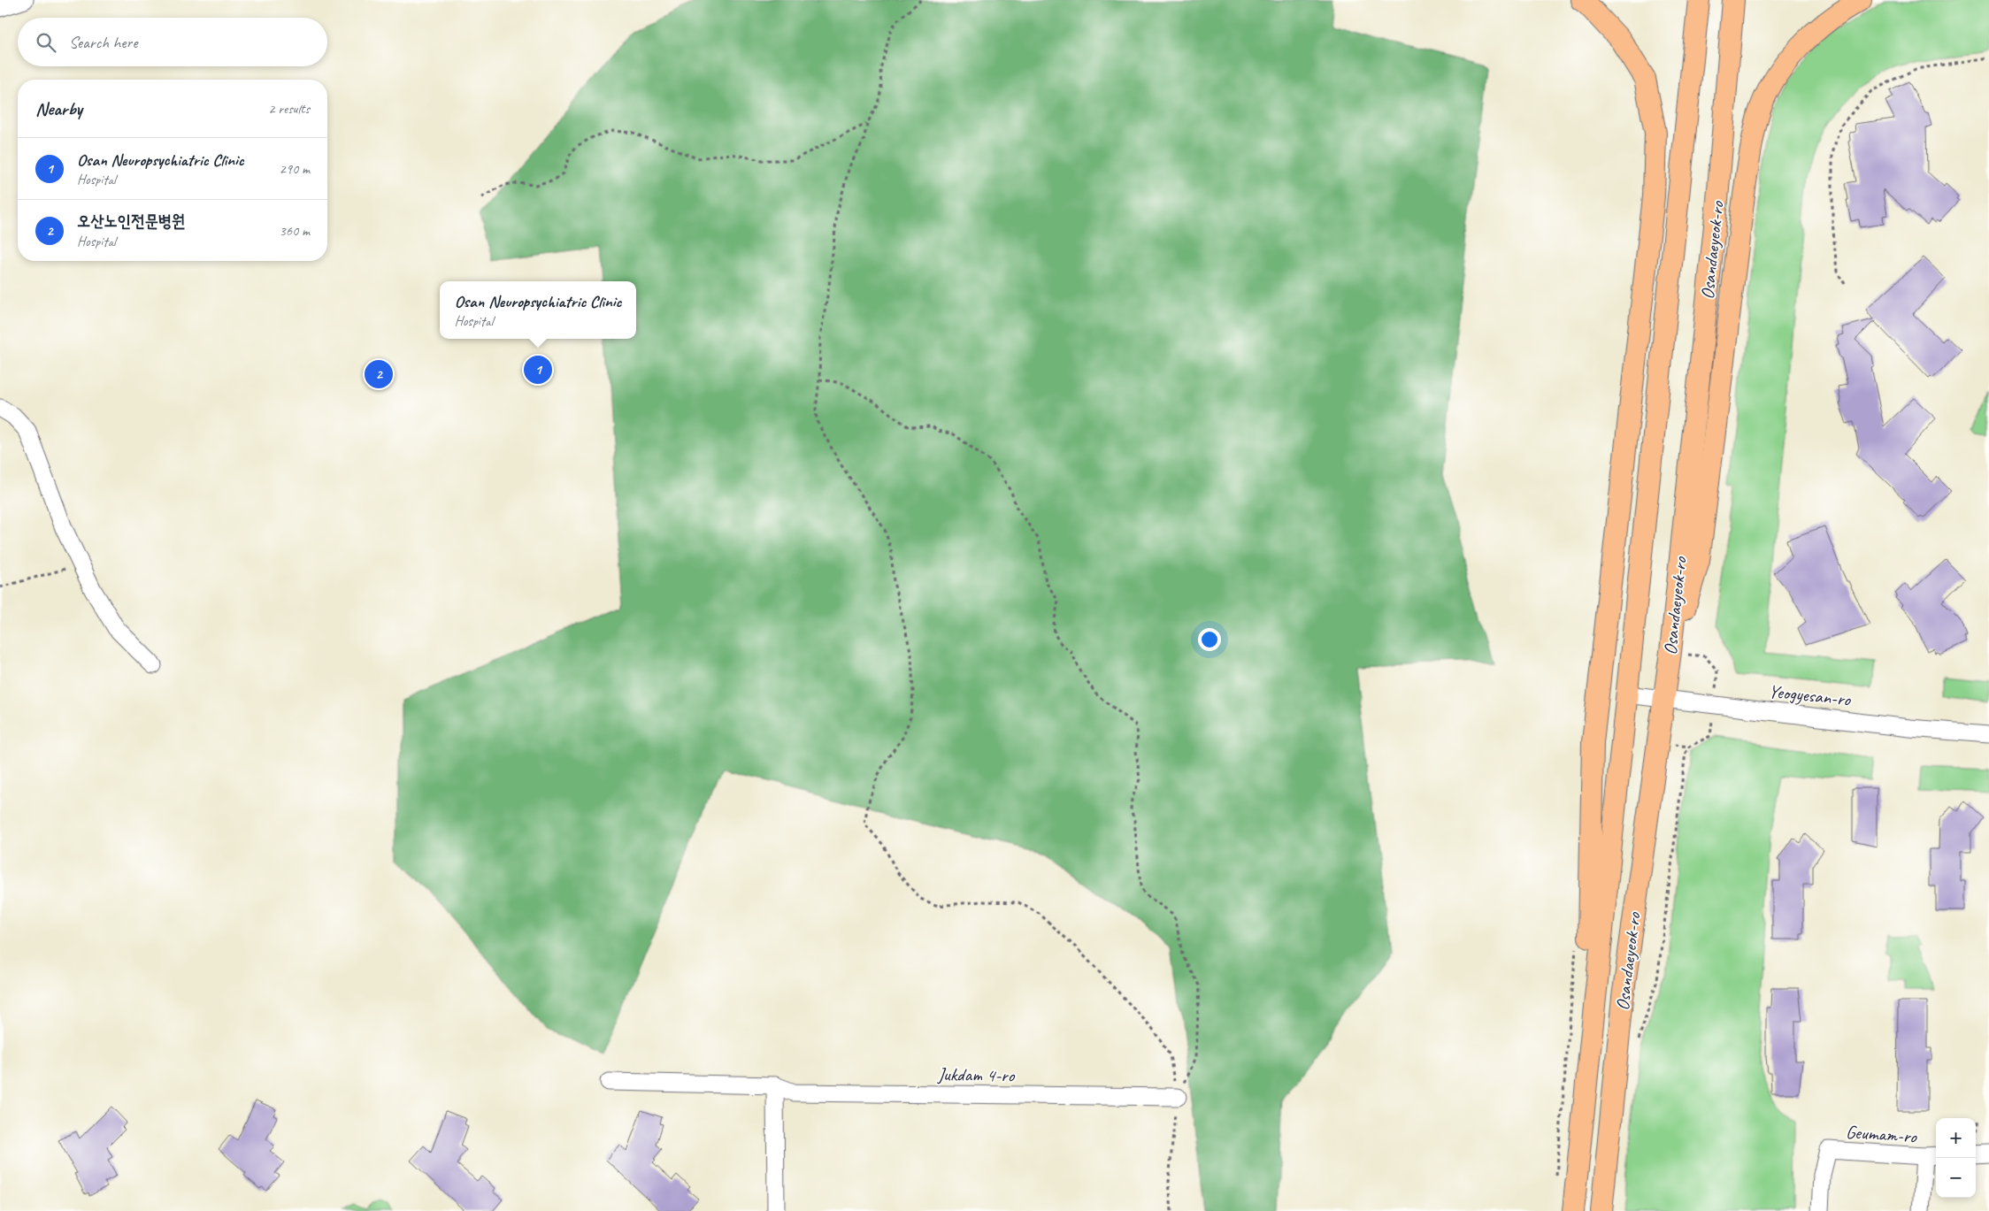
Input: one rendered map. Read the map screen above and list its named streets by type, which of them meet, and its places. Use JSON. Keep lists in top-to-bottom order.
{
  "streets": {
    "main road": ["Osandaeyeok-ro"],
    "street": ["Yeogyesan-ro", "Jukdam 4-ro", "Geumam-ro"]
  },
  "crossings": [
    ["Osandaeyeok-ro", "Yeogyesan-ro"]
  ],
  "page": {
    "search": "Search here",
    "heading": ["Nearby", "2 results"],
    "list": [
      {
        "mark": "1",
        "name": "Osan Neuropsychiatric Clinic",
        "note": "Hospital",
        "value": "290 m"
      },
      {
        "mark": "2",
        "name": "오산노인전문병원",
        "note": "Hospital",
        "value": "360 m"
      }
    ],
    "popup": ["Osan Neuropsychiatric Clinic", "Hospital"],
    "pins": ["1", "2"],
    "map_buttons": ["+", "−"]
  }
}
